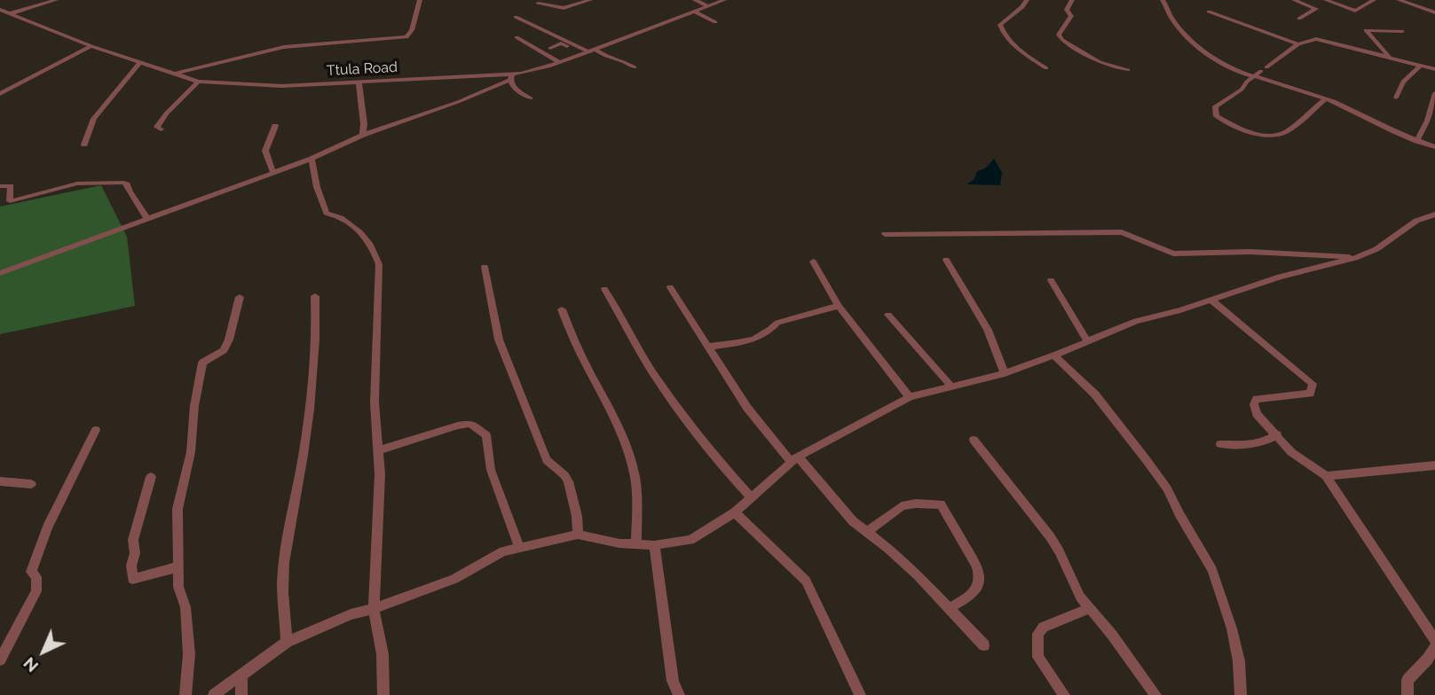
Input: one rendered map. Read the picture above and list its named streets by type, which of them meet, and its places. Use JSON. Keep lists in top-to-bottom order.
{
  "streets": {
    "street": ["Ttula Road"]
  },
  "north": "bottom left"
}
